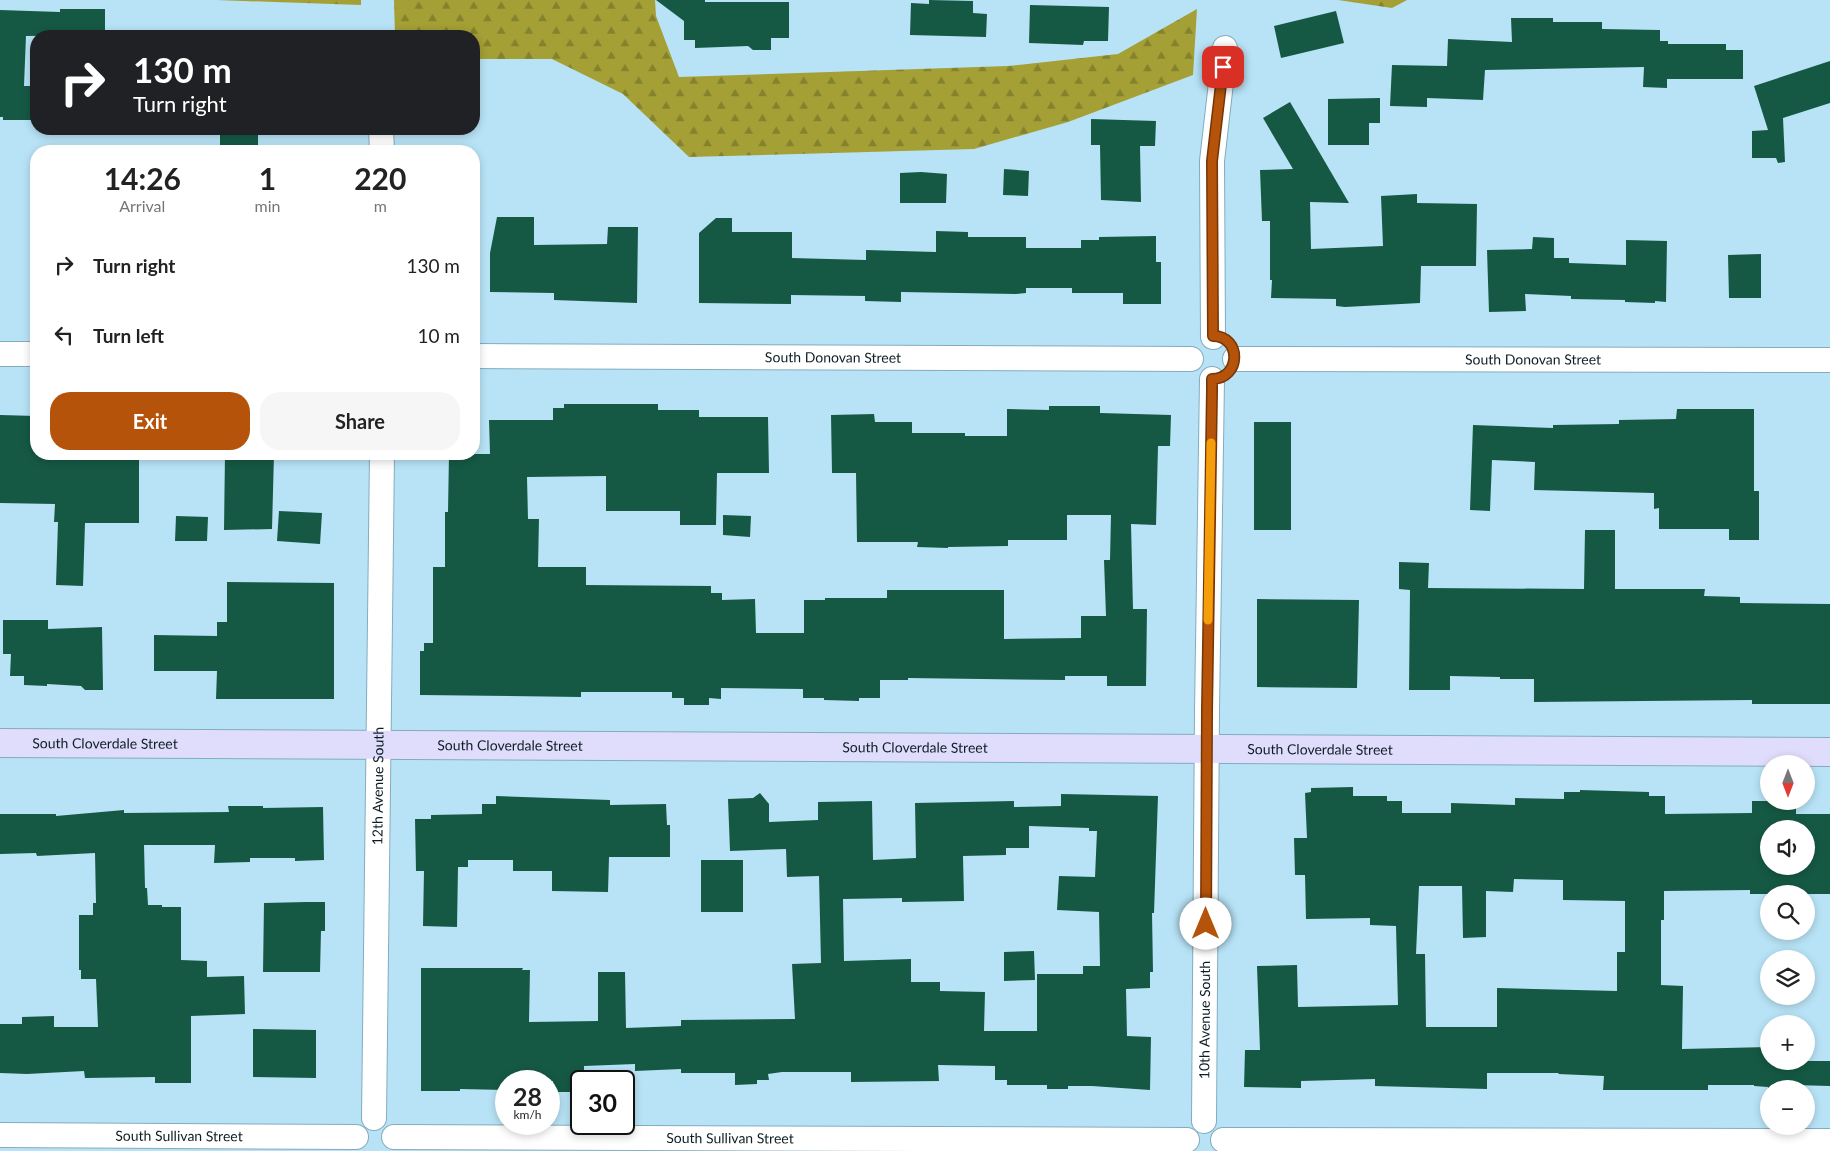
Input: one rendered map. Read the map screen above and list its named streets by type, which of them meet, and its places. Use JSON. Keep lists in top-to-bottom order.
{
  "streets": {
    "main road": ["South Cloverdale Street"],
    "street": [
      "South Donovan Street",
      "12th Avenue South",
      "10th Avenue South",
      "South Sullivan Street"
    ]
  },
  "crossings": [
    ["South Donovan Street", "10th Avenue South"],
    ["South Cloverdale Street", "12th Avenue South"],
    ["South Cloverdale Street", "10th Avenue South"]
  ],
  "north": "bottom",
  "page": {
    "turn": ["130 m", "Turn right"],
    "eta": [
      "14:26",
      "Arrival",
      "1",
      "min",
      "220",
      "m"
    ],
    "list": [
      {
        "name": "Turn right",
        "value": "130 m"
      },
      {
        "name": "Turn left",
        "value": "10 m"
      }
    ],
    "buttons": ["Exit", "Share"],
    "map_buttons": ["+", "−"],
    "speed": "28 km/h",
    "limit": "30"
  }
}
